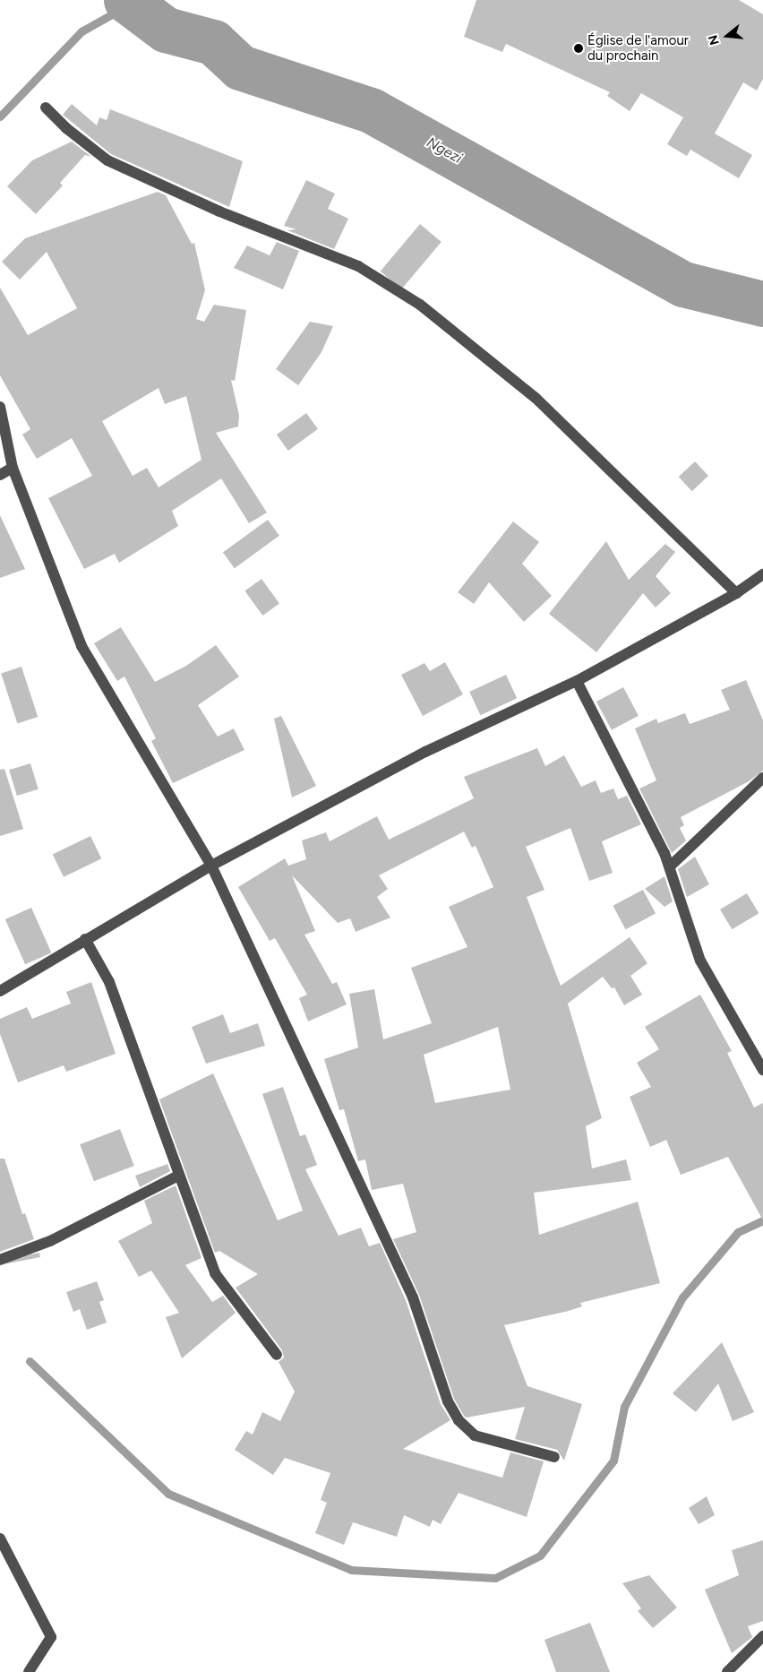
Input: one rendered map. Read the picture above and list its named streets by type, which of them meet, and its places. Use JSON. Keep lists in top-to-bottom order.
{
  "water": ["Ngezi"],
  "places": ["Église de l'amour du prochain"],
  "north": "left"
}
